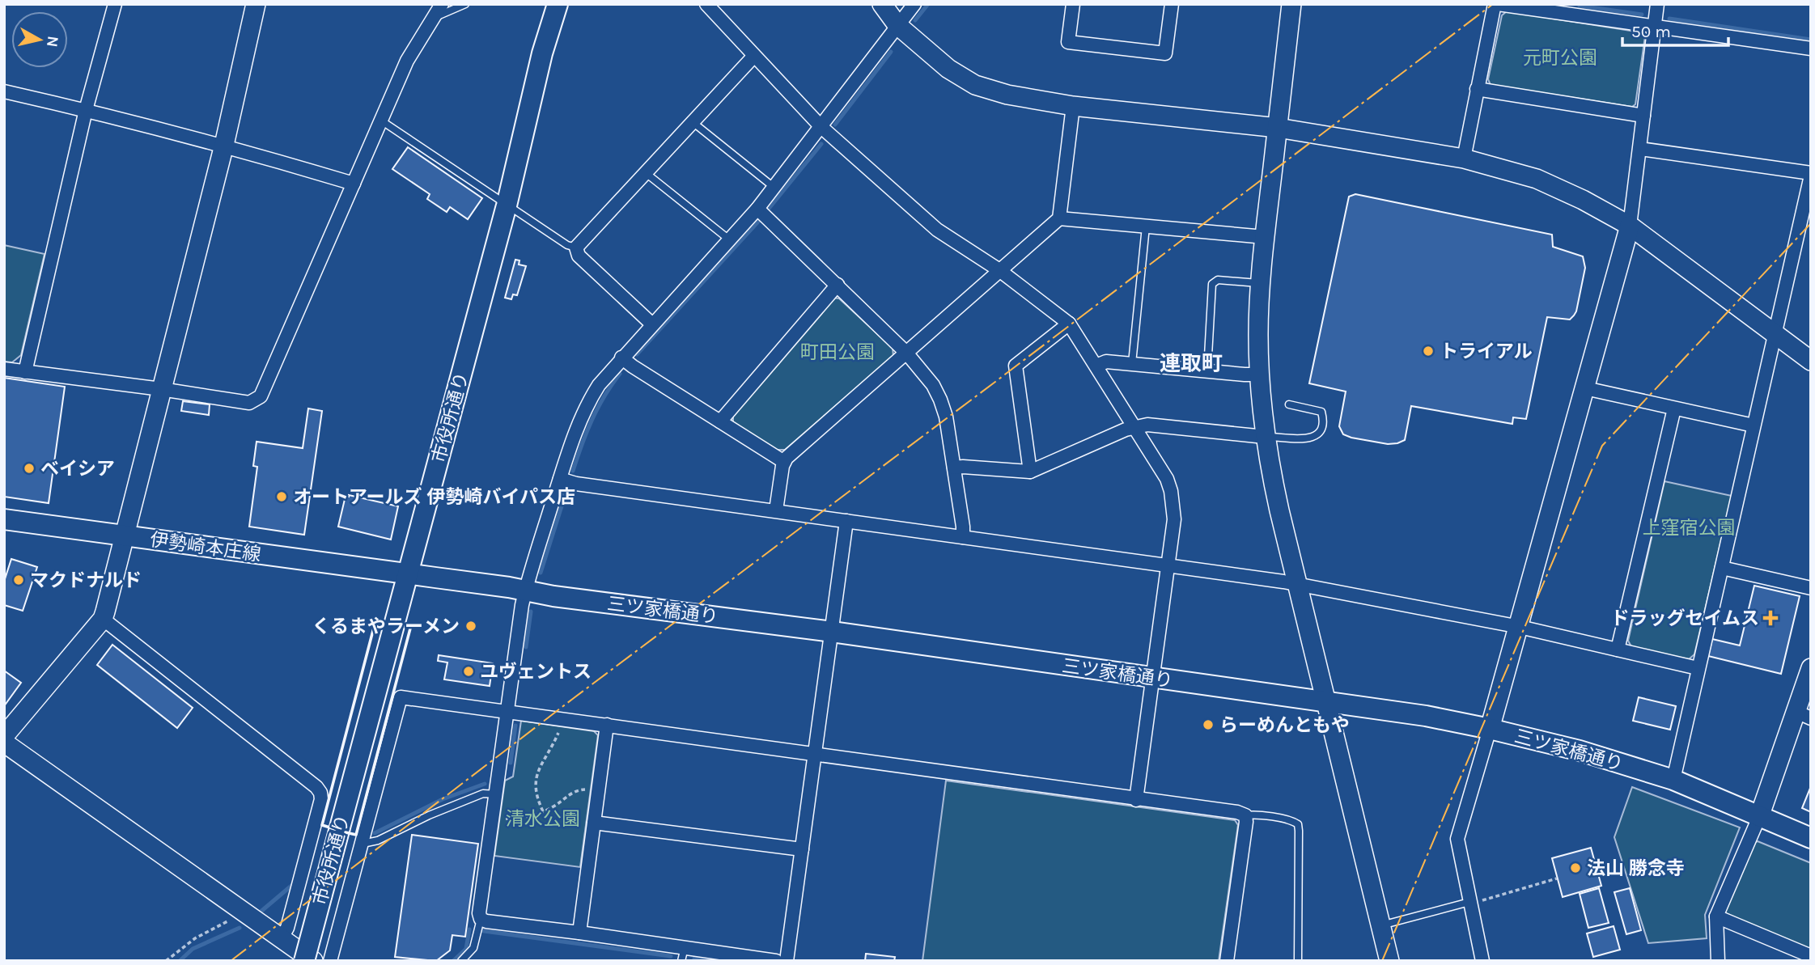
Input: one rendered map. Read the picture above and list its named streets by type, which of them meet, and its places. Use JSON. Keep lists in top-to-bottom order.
{
  "streets": {
    "main road": ["市役所通り", "伊勢崎本庄線", "三ツ家橋通り"]
  },
  "crossings": [
    ["市役所通り", "伊勢崎本庄線"],
    ["市役所通り", "三ツ家橋通り"],
    ["伊勢崎本庄線", "三ツ家橋通り"]
  ],
  "districts": ["連取町"],
  "parks": [
    "元町公園",
    "町田公園",
    "上窪宿公園",
    "清水公園"
  ],
  "places": {
    "other": [
      "トライアル",
      "ベイシア",
      "オートアールズ 伊勢崎バイパス店",
      "マクドナルド",
      "くるまやラーメン",
      "ユヴェントス",
      "らーめんともや",
      "法山 勝念寺"
    ],
    "health": ["ドラッグセイムス"]
  },
  "scale_bar": "50 m",
  "north": "right"
}
